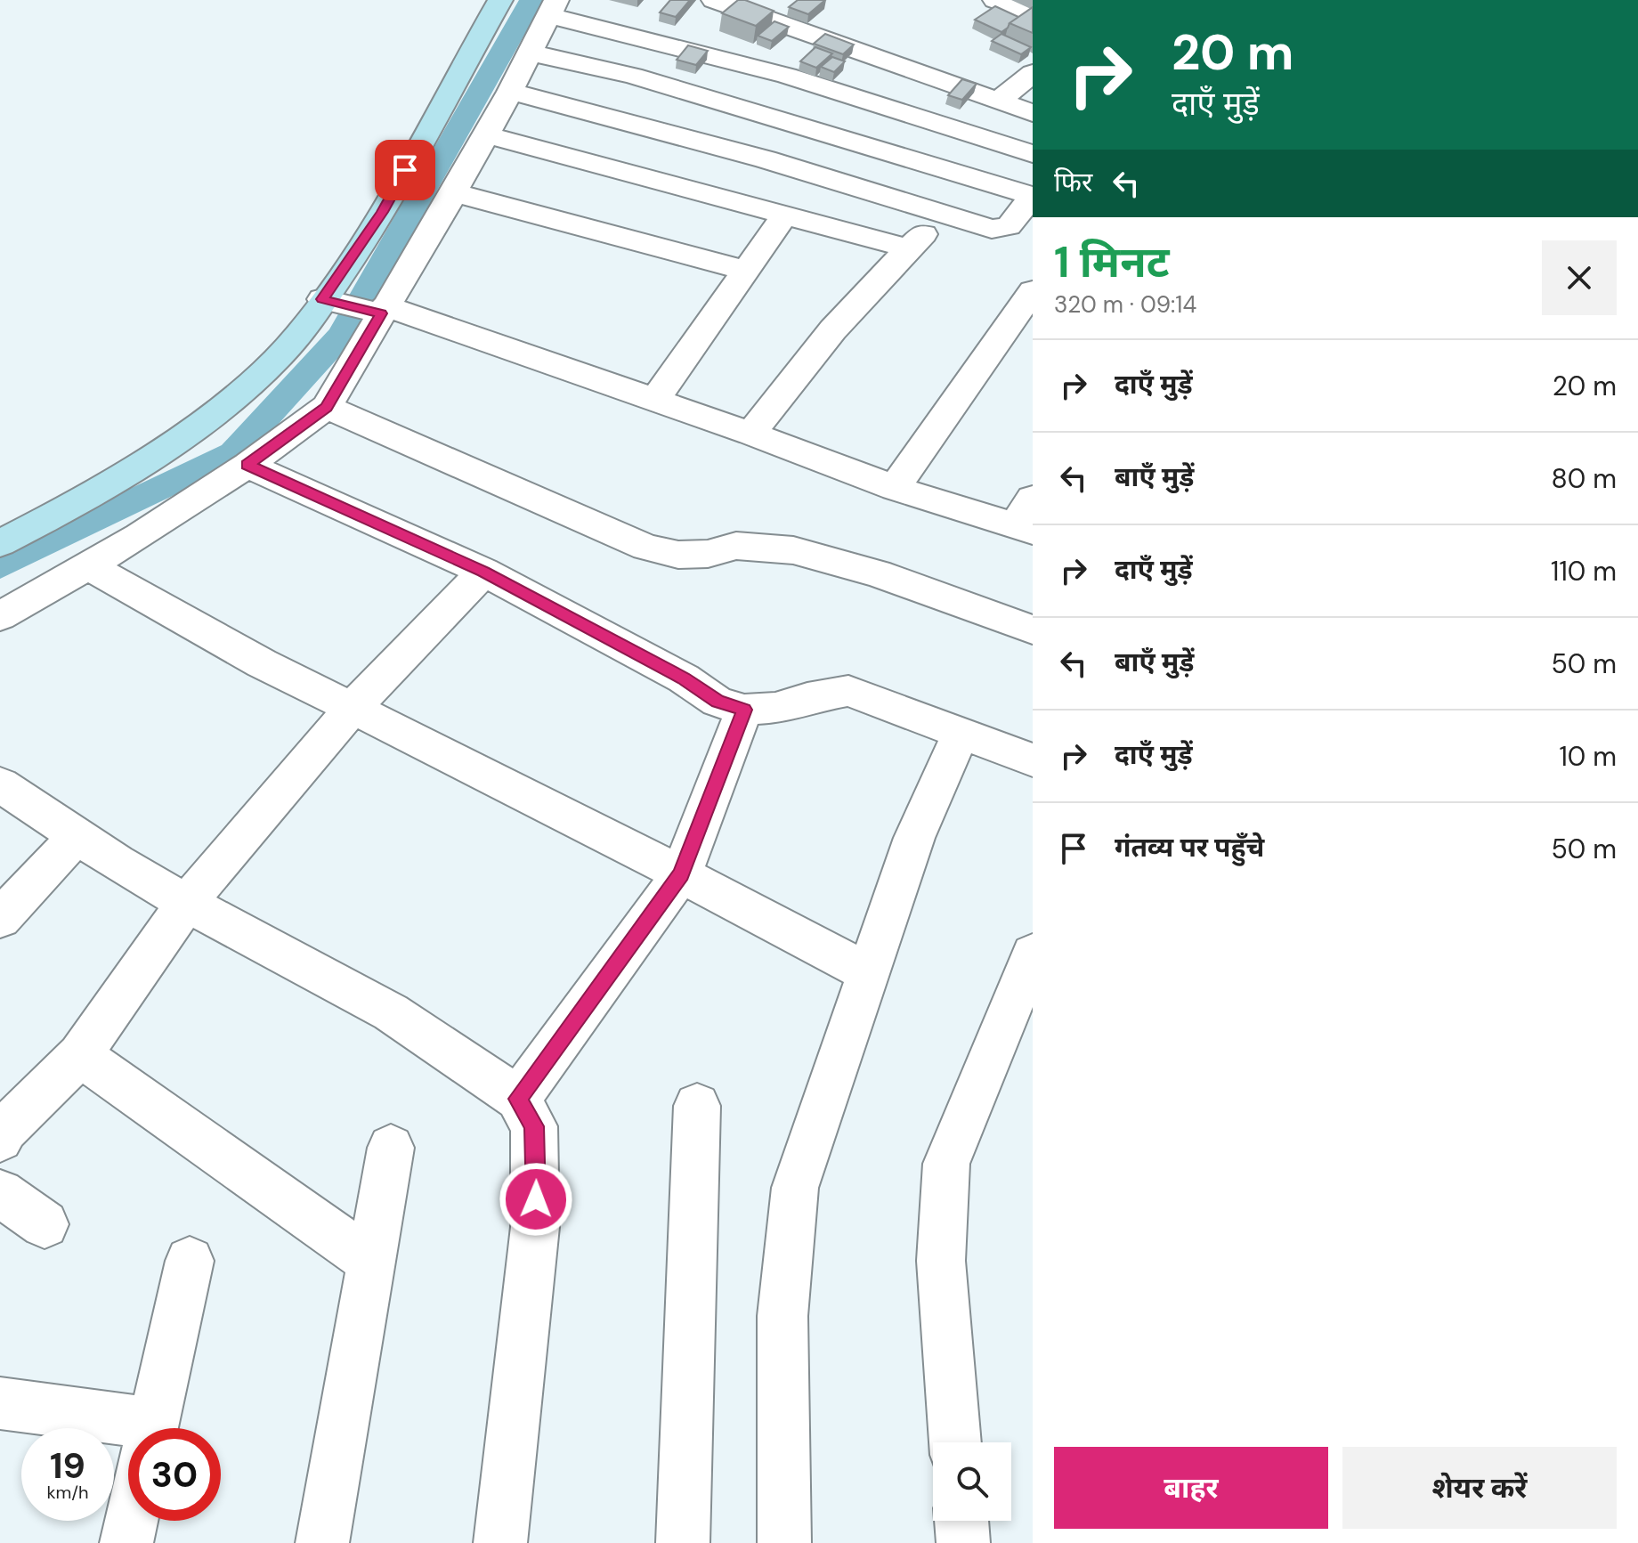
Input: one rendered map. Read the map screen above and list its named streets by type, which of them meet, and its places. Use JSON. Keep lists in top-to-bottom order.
{
  "page": {
    "turn": ["20 m", "दाएँ मुड़ें"],
    "then": "फिर",
    "heading": ["1 मिनट", "320 m · 09:14"],
    "list": [
      {
        "name": "दाएँ मुड़ें",
        "value": "20 m"
      },
      {
        "name": "बाएँ मुड़ें",
        "value": "80 m"
      },
      {
        "name": "दाएँ मुड़ें",
        "value": "110 m"
      },
      {
        "name": "बाएँ मुड़ें",
        "value": "50 m"
      },
      {
        "name": "दाएँ मुड़ें",
        "value": "10 m"
      },
      {
        "name": "गंतव्य पर पहुँचे",
        "value": "50 m"
      }
    ],
    "speed": "19 km/h",
    "limit": "30",
    "buttons": ["बाहर", "शेयर करें"]
  }
}
